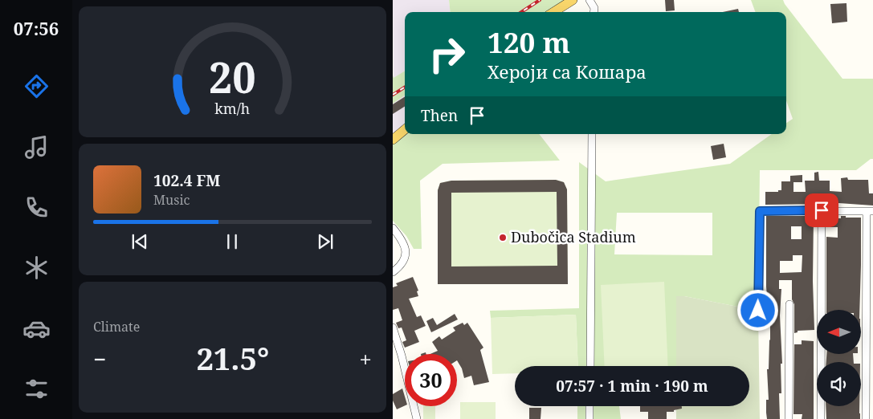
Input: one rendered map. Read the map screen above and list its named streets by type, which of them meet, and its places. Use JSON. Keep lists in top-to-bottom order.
{
  "places": ["Dubočica Stadium"],
  "north": "left",
  "page": {
    "tabs": "07:56",
    "turn": ["120 m", "Хероји са Кошара"],
    "then": "Then",
    "song": ["102.4 FM", "Music"],
    "tile": "Climate",
    "heat": ["−", "21.5°", "+"],
    "limit": "30",
    "trip": "07:57 · 1 min · 190 m",
    "gauge": ["20", "km/h"]
  }
}
